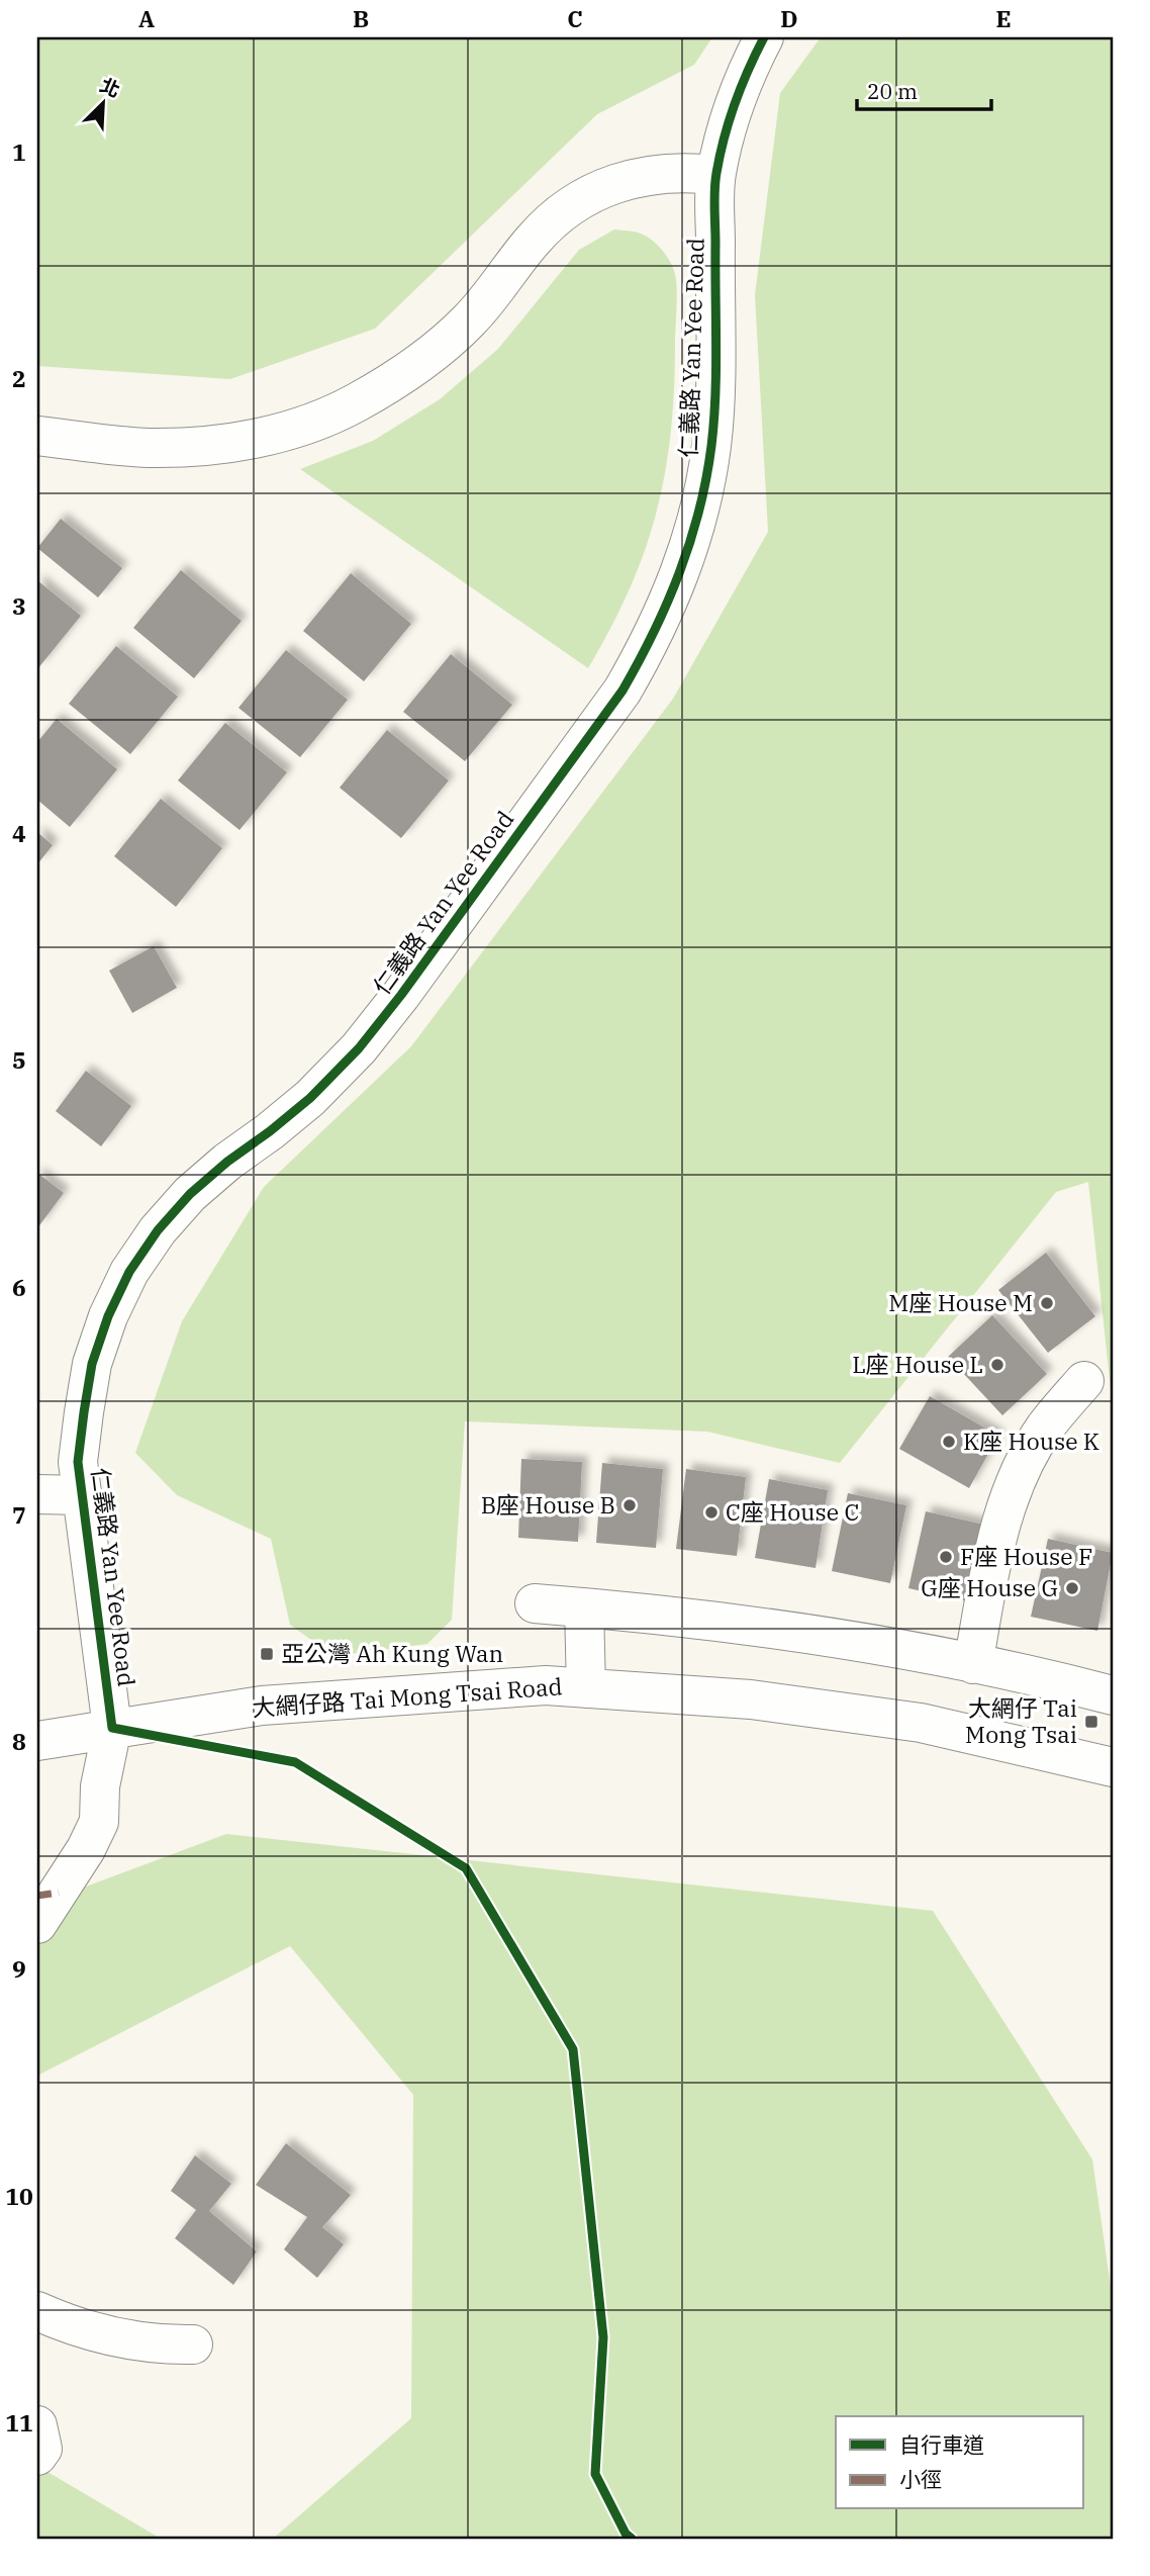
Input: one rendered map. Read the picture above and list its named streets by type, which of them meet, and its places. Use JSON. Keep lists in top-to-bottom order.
{
  "streets": {
    "street": ["仁義路 Yan Yee Road", "大網仔路 Tai Mong Tsai Road"]
  },
  "crossings": [
    ["仁義路 Yan Yee Road", "大網仔路 Tai Mong Tsai Road"]
  ],
  "places": {
    "other": [
      "M座 House M",
      "L座 House L",
      "K座 House K",
      "B座 House B",
      "C座 House C",
      "F座 House F",
      "G座 House G"
    ],
    "transit": ["亞公灣 Ah Kung Wan", "大網仔 Tai Mong Tsai"]
  },
  "legend": ["自行車道", "小徑"],
  "scale_bar": "20 m",
  "north": "top right",
  "grid": {
    "columns": [
      "A",
      "B",
      "C",
      "D",
      "E"
    ],
    "rows": [
      "1",
      "2",
      "3",
      "4",
      "5",
      "6",
      "7",
      "8",
      "9",
      "10",
      "11"
    ]
  }
}
